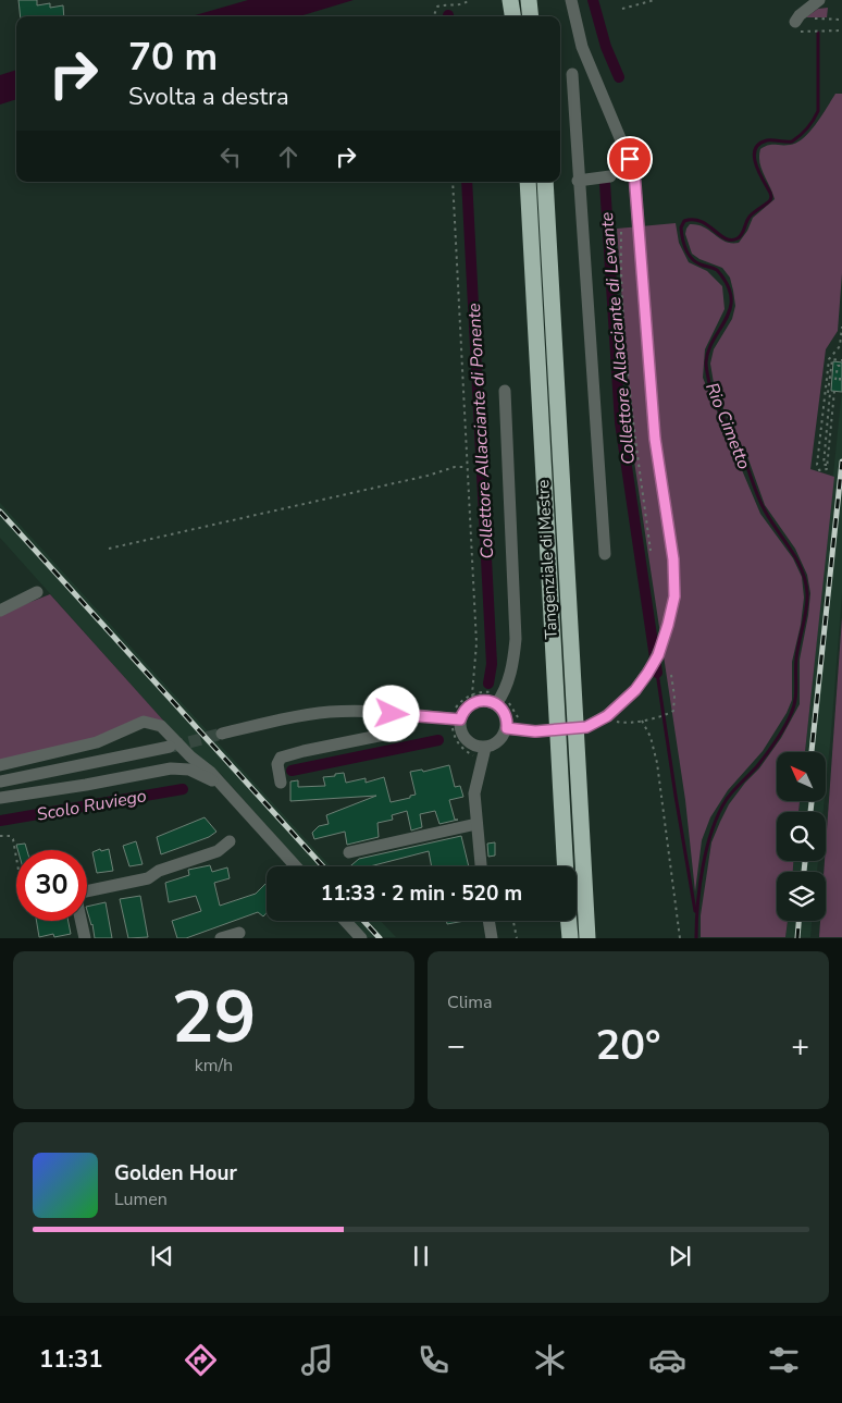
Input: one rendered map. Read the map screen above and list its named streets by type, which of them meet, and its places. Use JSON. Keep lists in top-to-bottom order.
{
  "streets": {
    "highway": ["Tangenziale di Mestre"]
  },
  "water": [
    "Collettore Allacciante di Levante",
    "Rio Cimetto",
    "Collettore Allacciante di Ponente",
    "Scolo Ruviego"
  ],
  "north": "top left",
  "page": {
    "turn": ["70 m", "Svolta a destra"],
    "limit": "30",
    "trip": "11:33 · 2 min · 520 m",
    "tile": [
      ["29", "km/h"],
      "Clima"
    ],
    "heat": ["−", "20°", "+"],
    "song": ["Golden Hour", "Lumen"],
    "tabs": "11:31"
  }
}
